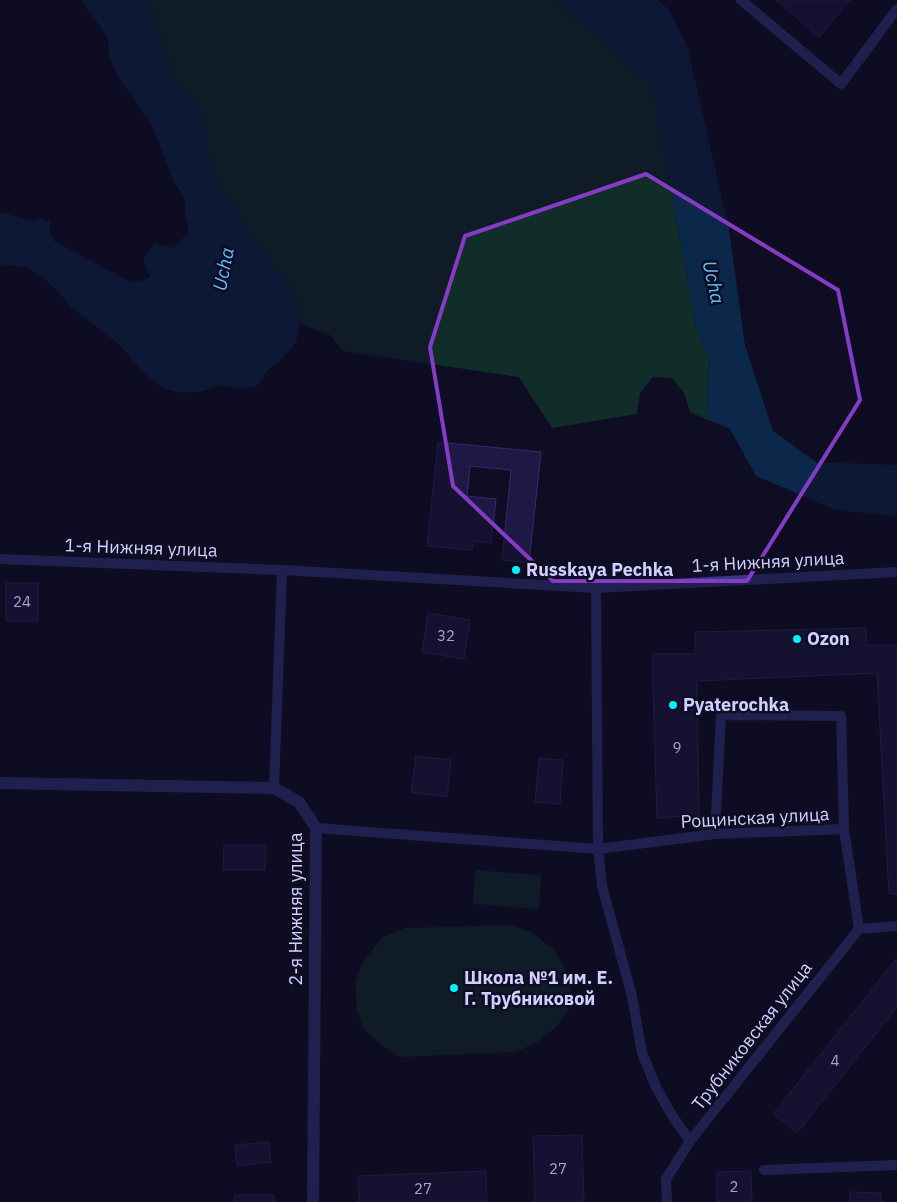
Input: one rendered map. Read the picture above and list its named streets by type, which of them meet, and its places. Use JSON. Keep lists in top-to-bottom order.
{
  "streets": {
    "street": ["2-я Нижняя улица"],
    "lane": ["1-я Нижняя улица", "Рощинская улица", "Трубниковская улица"]
  },
  "crossings": [
    ["Рощинская улица", "2-я Нижняя улица"],
    ["Рощинская улица", "Трубниковская улица"]
  ],
  "water": ["Ucha"],
  "places": [
    "Russkaya Pechka",
    "Ozon",
    "Pyaterochka",
    "Школа №1 им. Е. Г. Трубниковой"
  ],
  "house_numbers": [
    "24",
    "32",
    "9",
    "4",
    "27",
    "2",
    "27"
  ]
}
